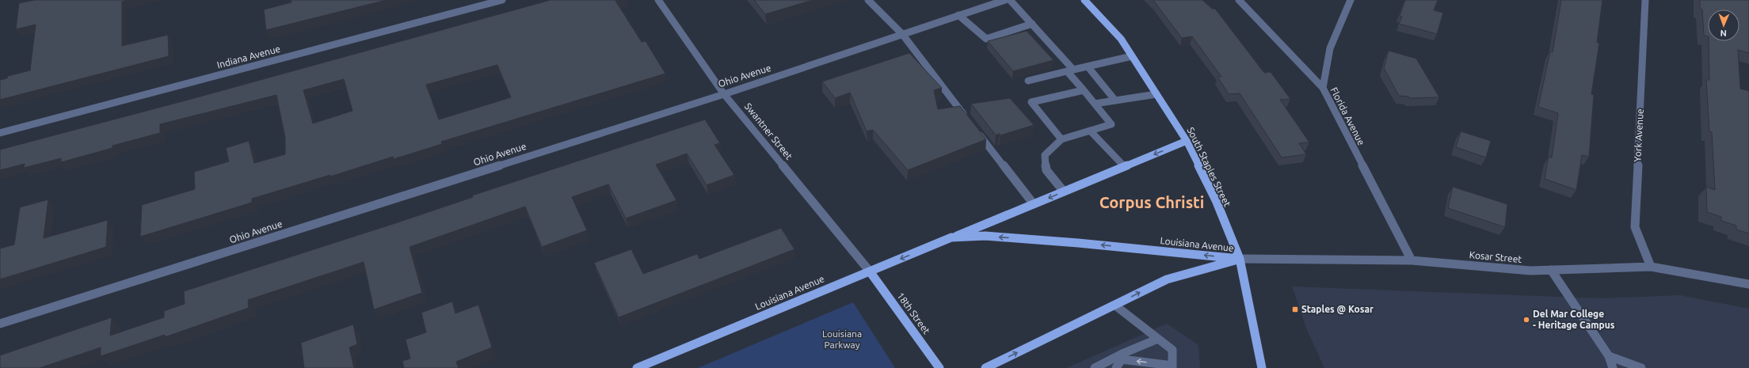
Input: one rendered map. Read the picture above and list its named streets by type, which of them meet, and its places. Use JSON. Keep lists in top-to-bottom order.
{
  "streets": {
    "main road": ["South Staples Street", "Louisiana Avenue", "18th Street"],
    "street": [
      "Indiana Avenue",
      "Ohio Avenue",
      "Florida Avenue",
      "Swantner Street",
      "York Avenue",
      "Kosar Street"
    ]
  },
  "crossings": [
    ["Ohio Avenue", "Swantner Street"],
    ["Florida Avenue", "Kosar Street"],
    ["Swantner Street", "Louisiana Avenue"],
    ["Swantner Street", "18th Street"],
    ["York Avenue", "Kosar Street"],
    ["South Staples Street", "Louisiana Avenue"],
    ["South Staples Street", "Kosar Street"],
    ["Louisiana Avenue", "Kosar Street"],
    ["Louisiana Avenue", "18th Street"]
  ],
  "districts": ["Corpus Christi"],
  "parks": ["Louisiana Parkway"],
  "places": {
    "transit": ["Staples @ Kosar"],
    "other": ["Del Mar College - Heritage Campus"]
  },
  "north": "bottom"
}
